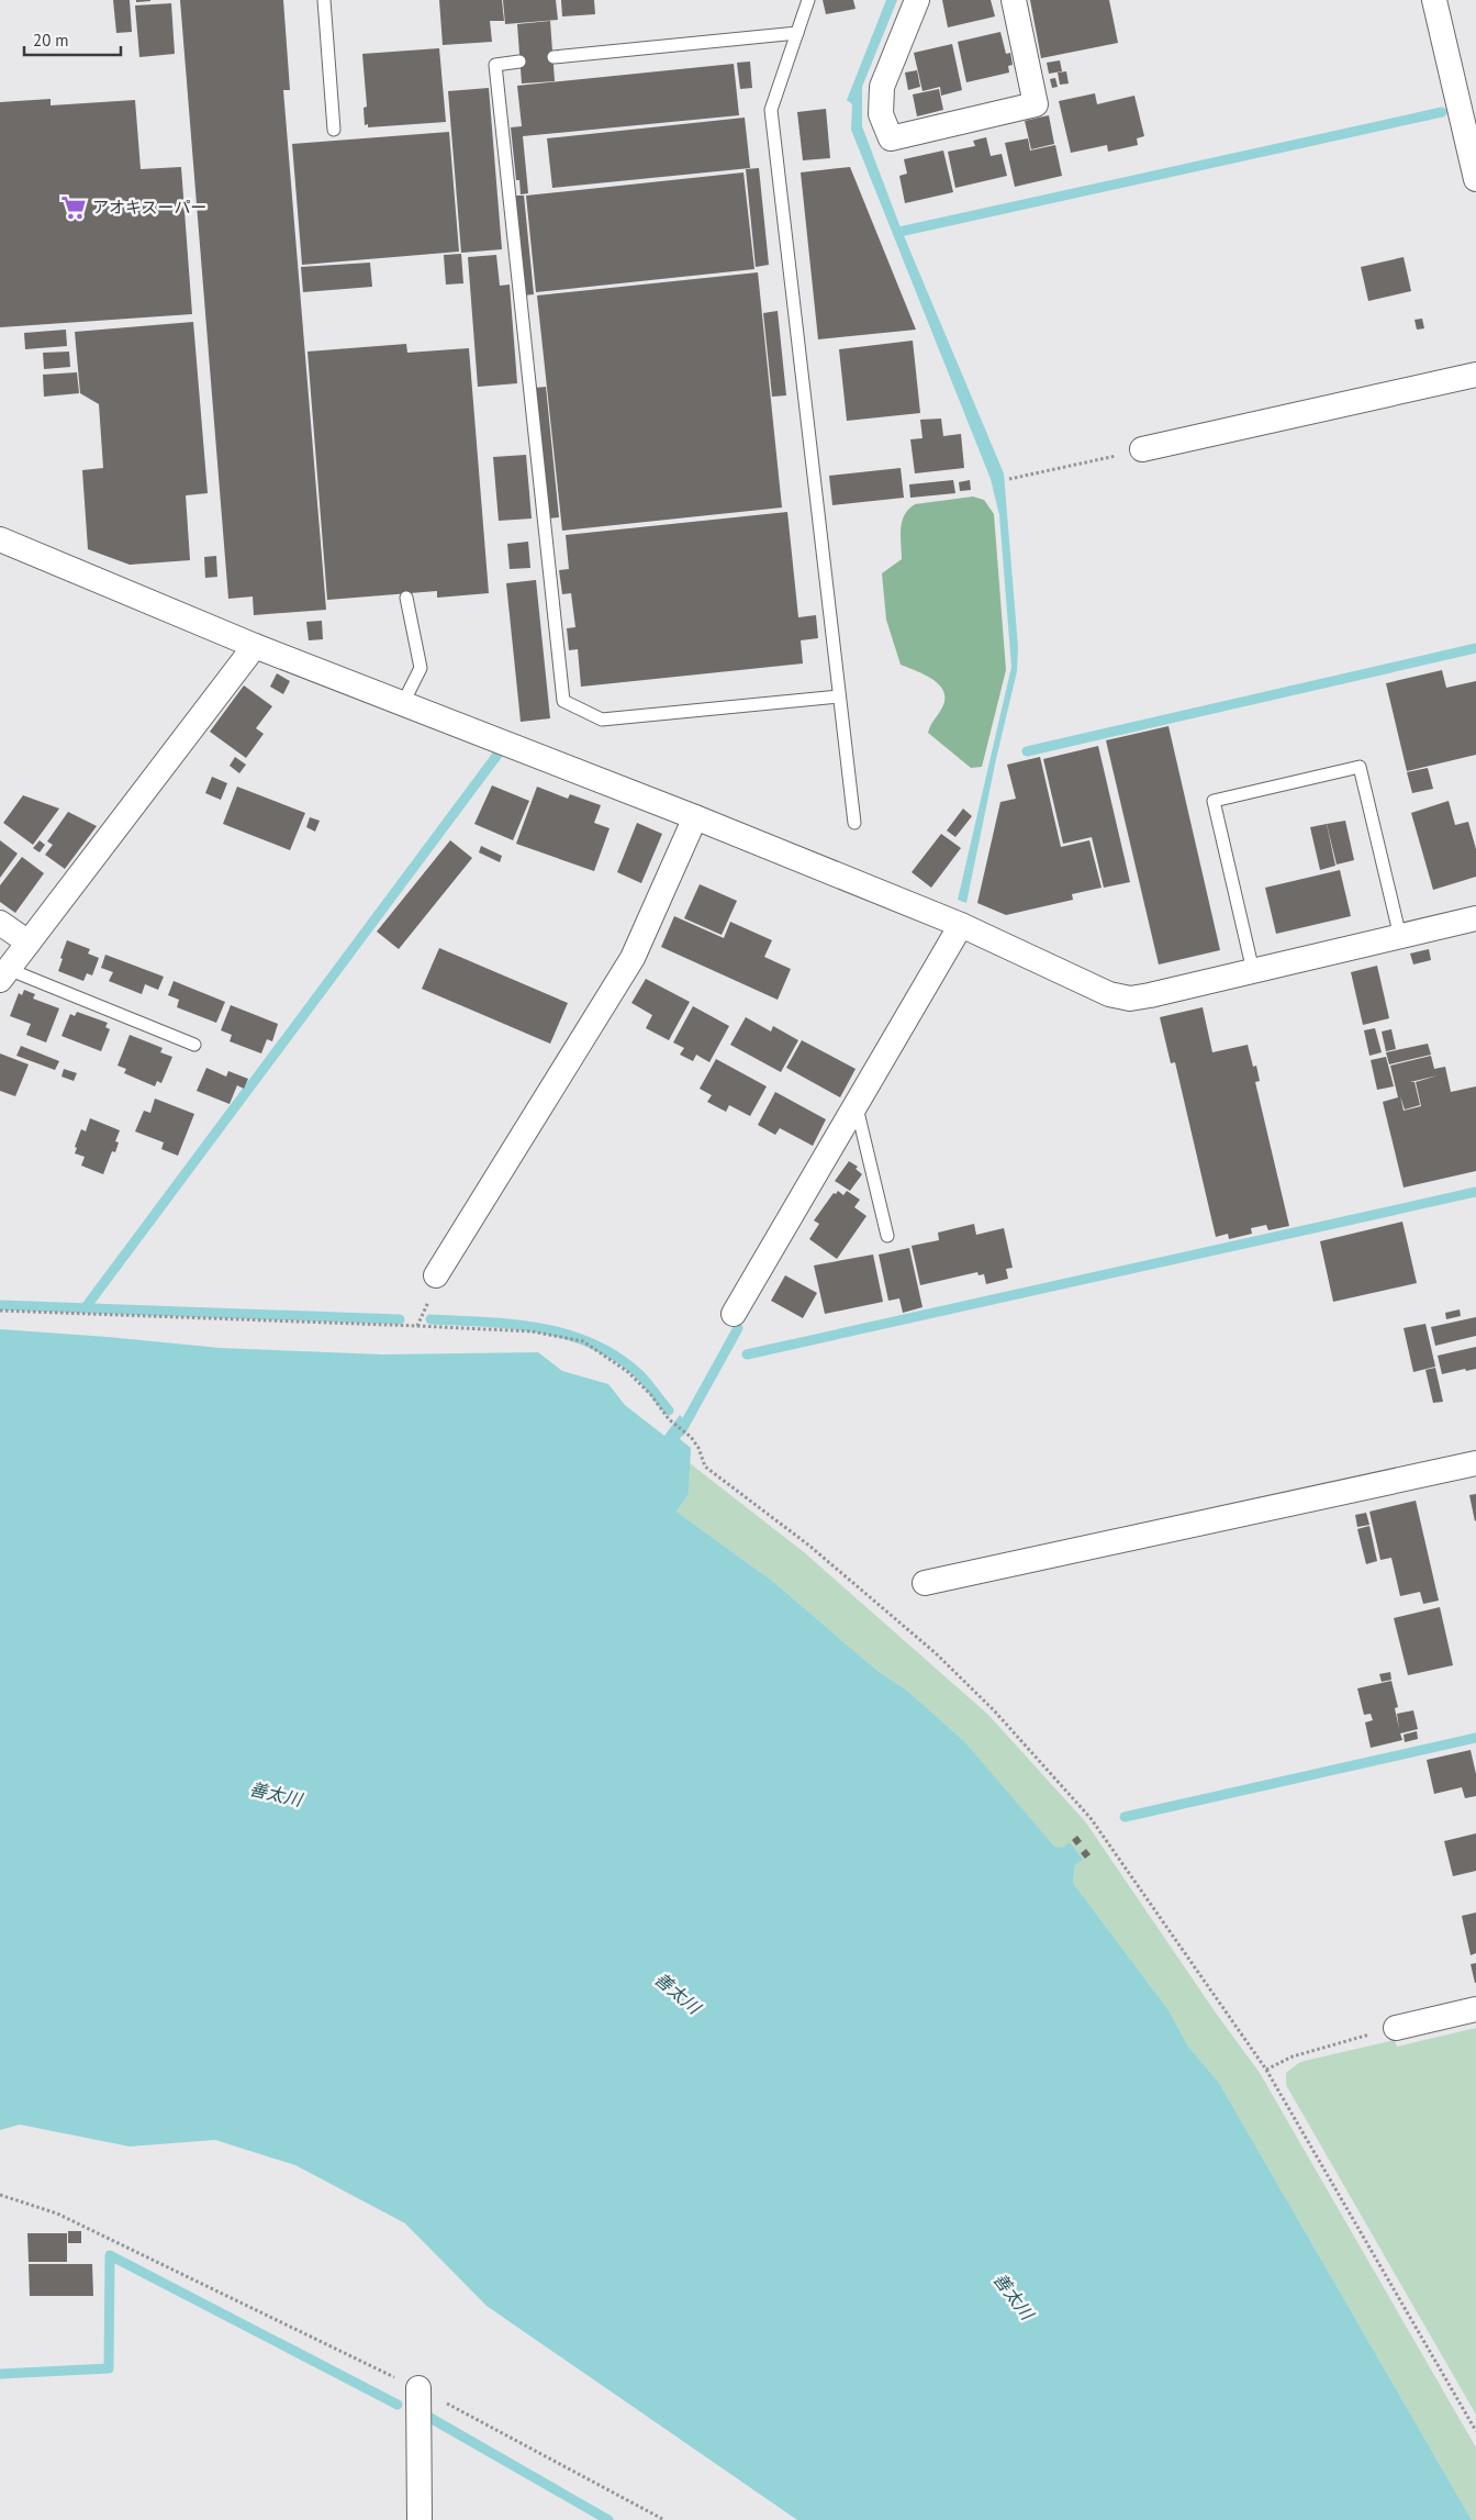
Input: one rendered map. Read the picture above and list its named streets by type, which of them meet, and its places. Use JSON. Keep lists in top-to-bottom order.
{
  "water": ["善太川"],
  "places": {
    "supermarket": ["アオキスーパー"]
  },
  "scale_bar": "20 m"
}
